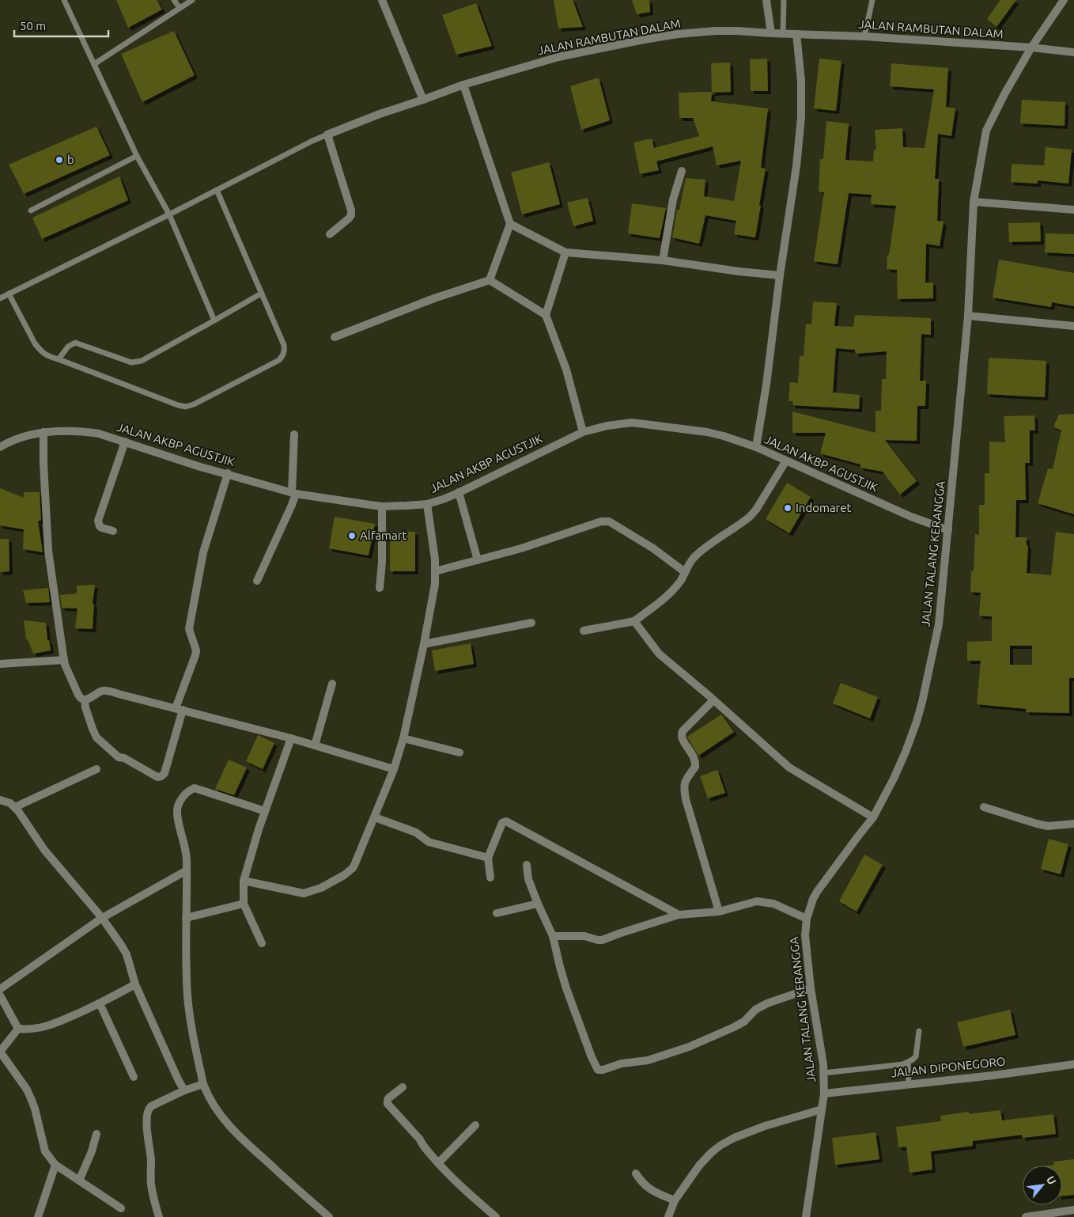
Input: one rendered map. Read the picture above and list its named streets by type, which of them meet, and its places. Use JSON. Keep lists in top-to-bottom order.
{
  "streets": {
    "street": [
      "JALAN RAMBUTAN DALAM",
      "JALAN AKBP AGUSTJIK",
      "JALAN TALANG KERANGGA",
      "JALAN DIPONEGORO"
    ]
  },
  "crossings": [
    ["JALAN RAMBUTAN DALAM", "JALAN TALANG KERANGGA"],
    ["JALAN AKBP AGUSTJIK", "JALAN TALANG KERANGGA"],
    ["JALAN TALANG KERANGGA", "JALAN DIPONEGORO"]
  ],
  "places": ["b", "Indomaret", "Alfamart"],
  "scale_bar": "50 m",
  "north": "top right"
}
